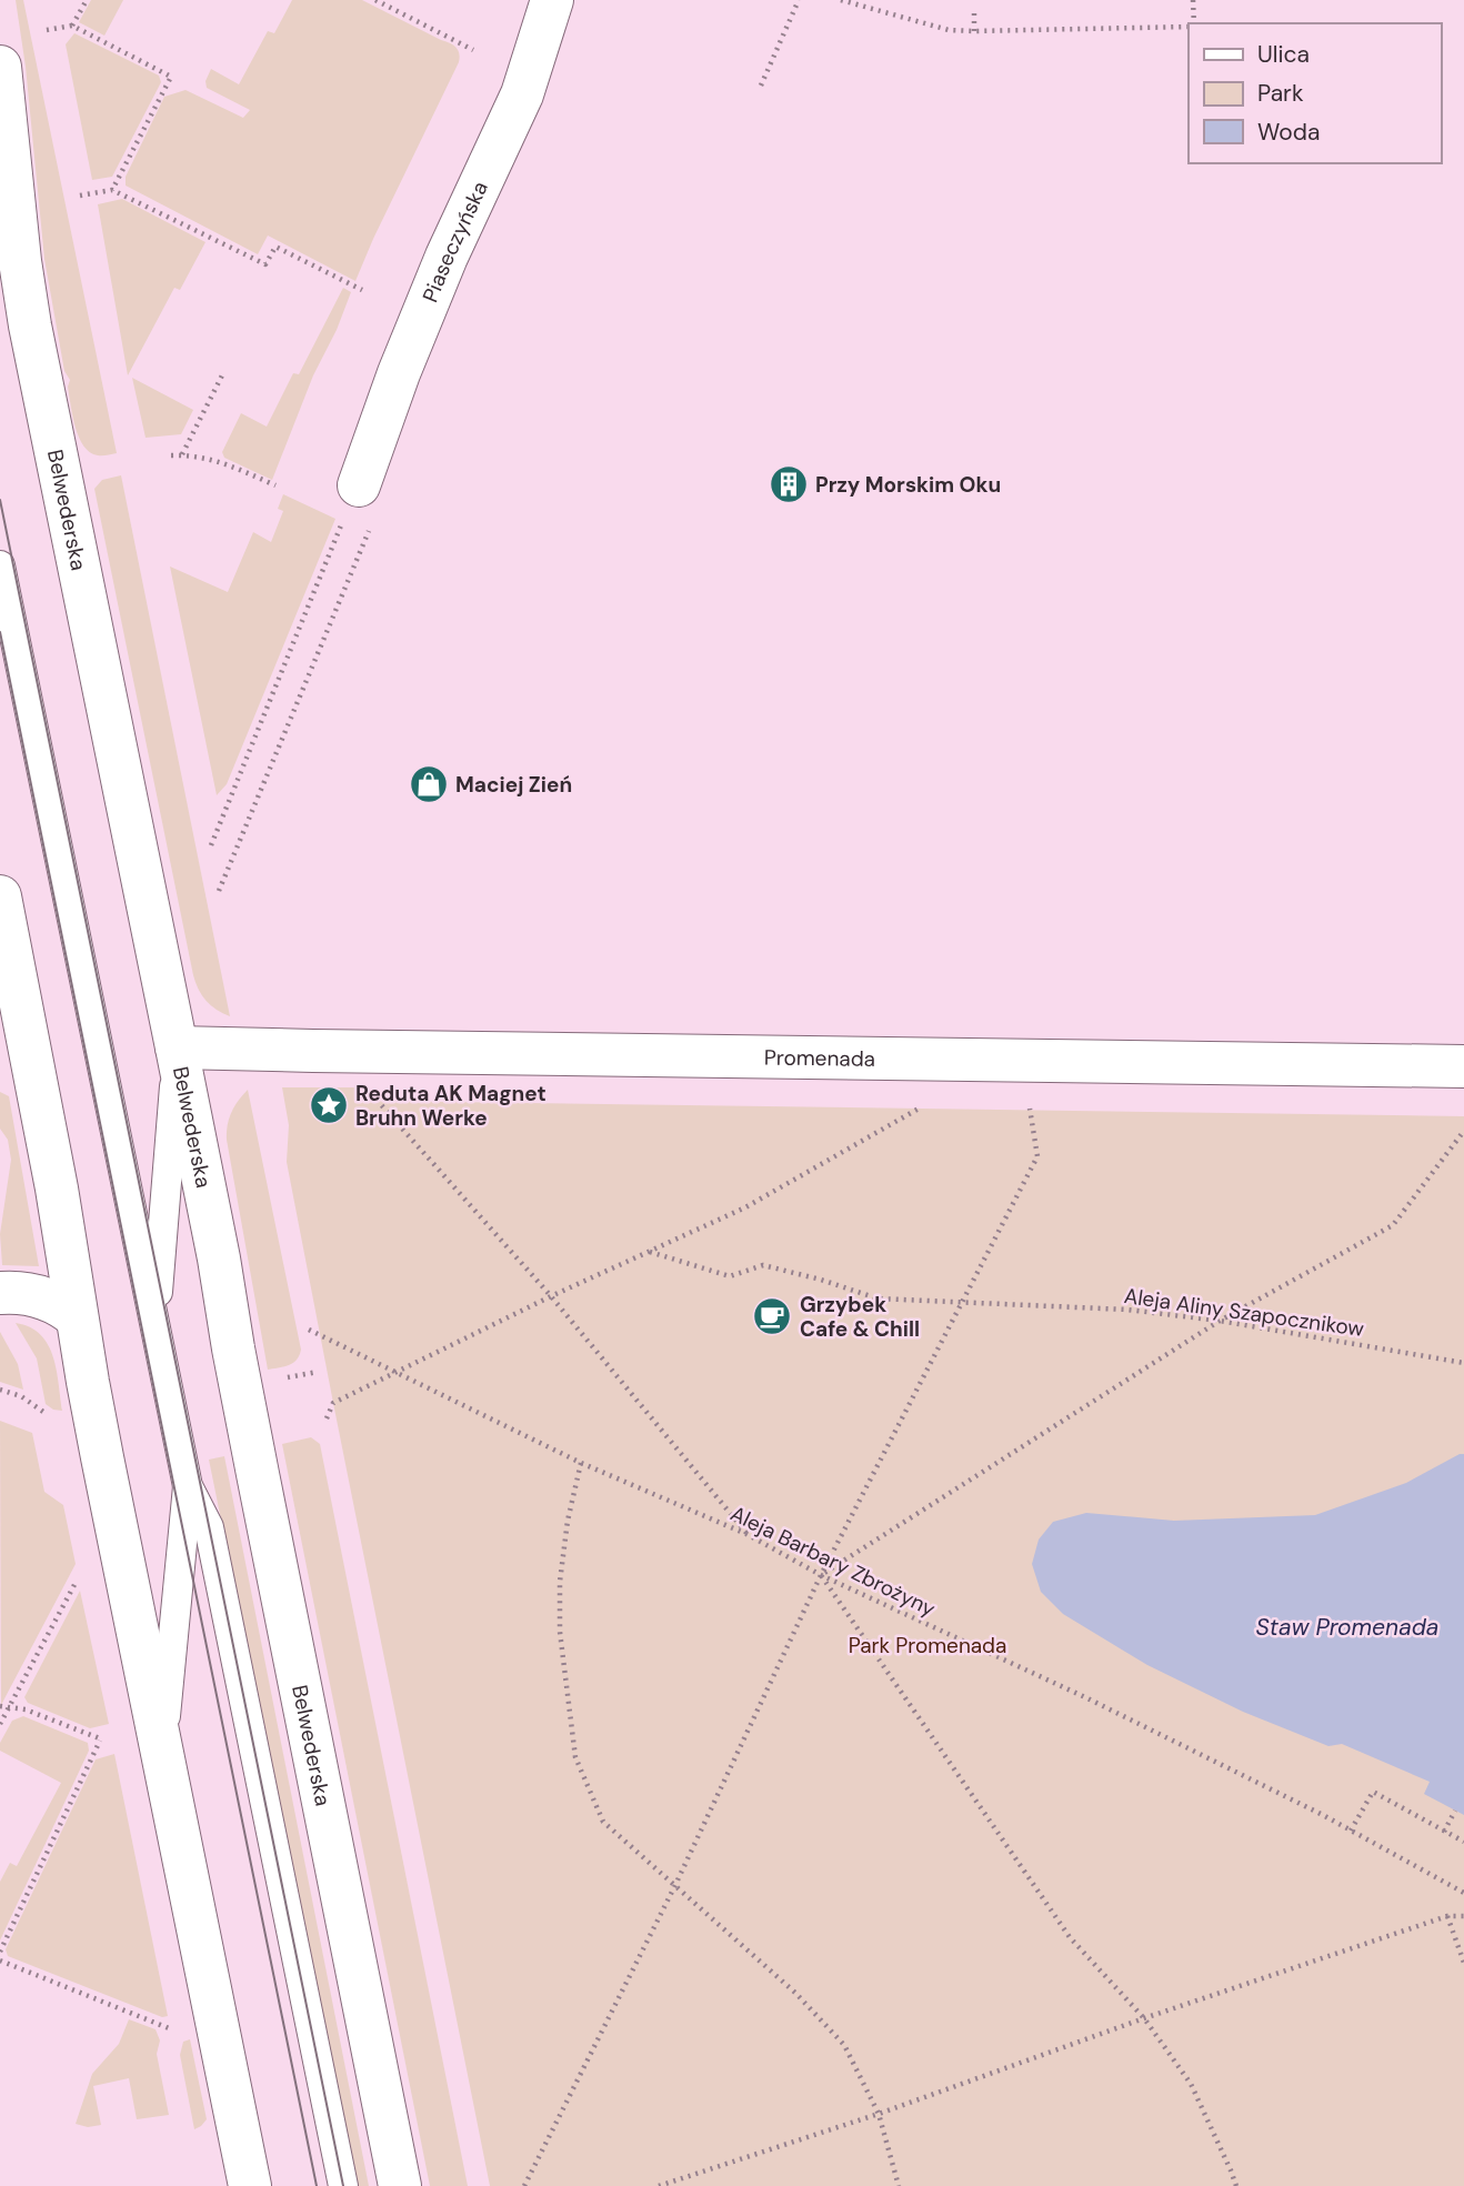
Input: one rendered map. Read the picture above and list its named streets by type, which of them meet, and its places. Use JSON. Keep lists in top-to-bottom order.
{
  "streets": {
    "main road": ["Piaseczyńska", "Belwederska", "Promenada"],
    "path": ["Aleja Aliny Szapocznikow", "Aleja Barbary Zbrożyny"]
  },
  "crossings": [
    ["Belwederska", "Promenada"]
  ],
  "water": ["Staw Promenada"],
  "parks": ["Park Promenada"],
  "places": {
    "building": ["Przy Morskim Oku"],
    "shop": ["Maciej Zień"],
    "place": ["Reduta AK Magnet Bruhn Werke"],
    "cafe": ["Grzybek Cafe & Chill"]
  },
  "legend": ["Ulica", "Park", "Woda"]
}
